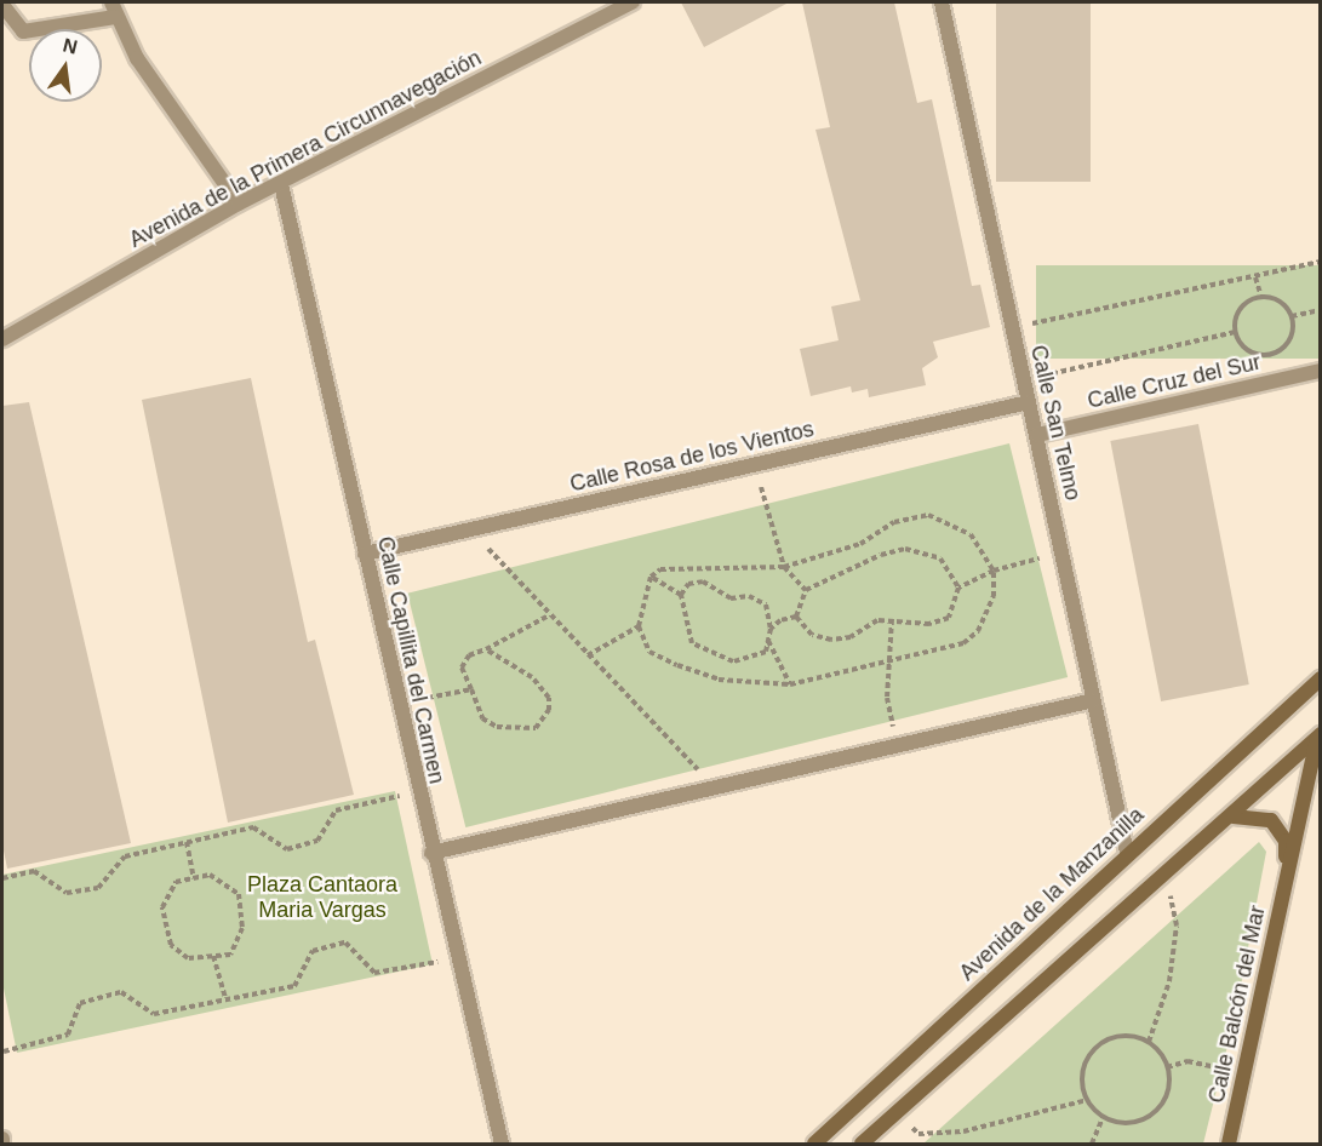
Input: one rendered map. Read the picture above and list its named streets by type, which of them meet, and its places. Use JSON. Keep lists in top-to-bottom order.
{
  "streets": {
    "street": [
      "Avenida de la Primera Circunnavegación",
      "Calle Cruz del Sur",
      "Calle San Telmo",
      "Calle Rosa de los Vientos",
      "Calle Capillita del Carmen",
      "Avenida de la Manzanilla",
      "Calle Balcón del Mar"
    ]
  },
  "crossings": [
    ["Avenida de la Primera Circunnavegación", "Calle Capillita del Carmen"],
    ["Calle Cruz del Sur", "Calle San Telmo"],
    ["Calle San Telmo", "Calle Rosa de los Vientos"],
    ["Calle San Telmo", "Avenida de la Manzanilla"],
    ["Calle Rosa de los Vientos", "Calle Capillita del Carmen"]
  ],
  "parks": ["Plaza Cantaora Maria Vargas"],
  "north": "top"
}
